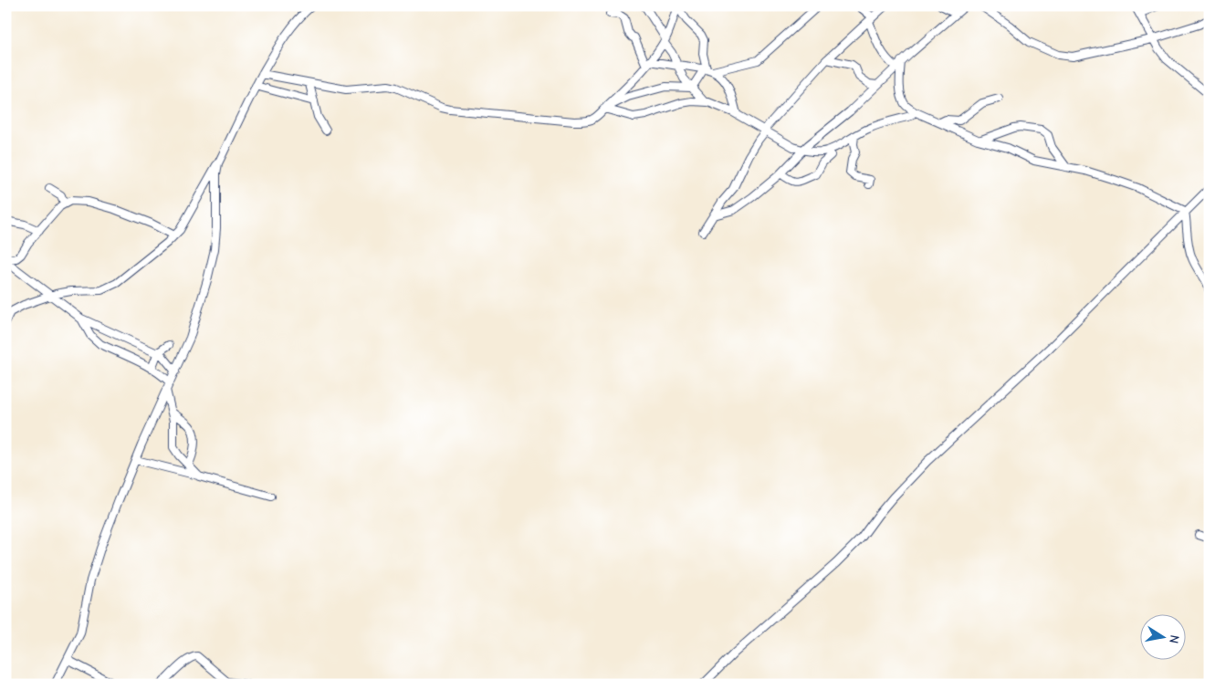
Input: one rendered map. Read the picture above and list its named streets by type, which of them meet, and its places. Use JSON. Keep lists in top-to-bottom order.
{
  "north": "right"
}
